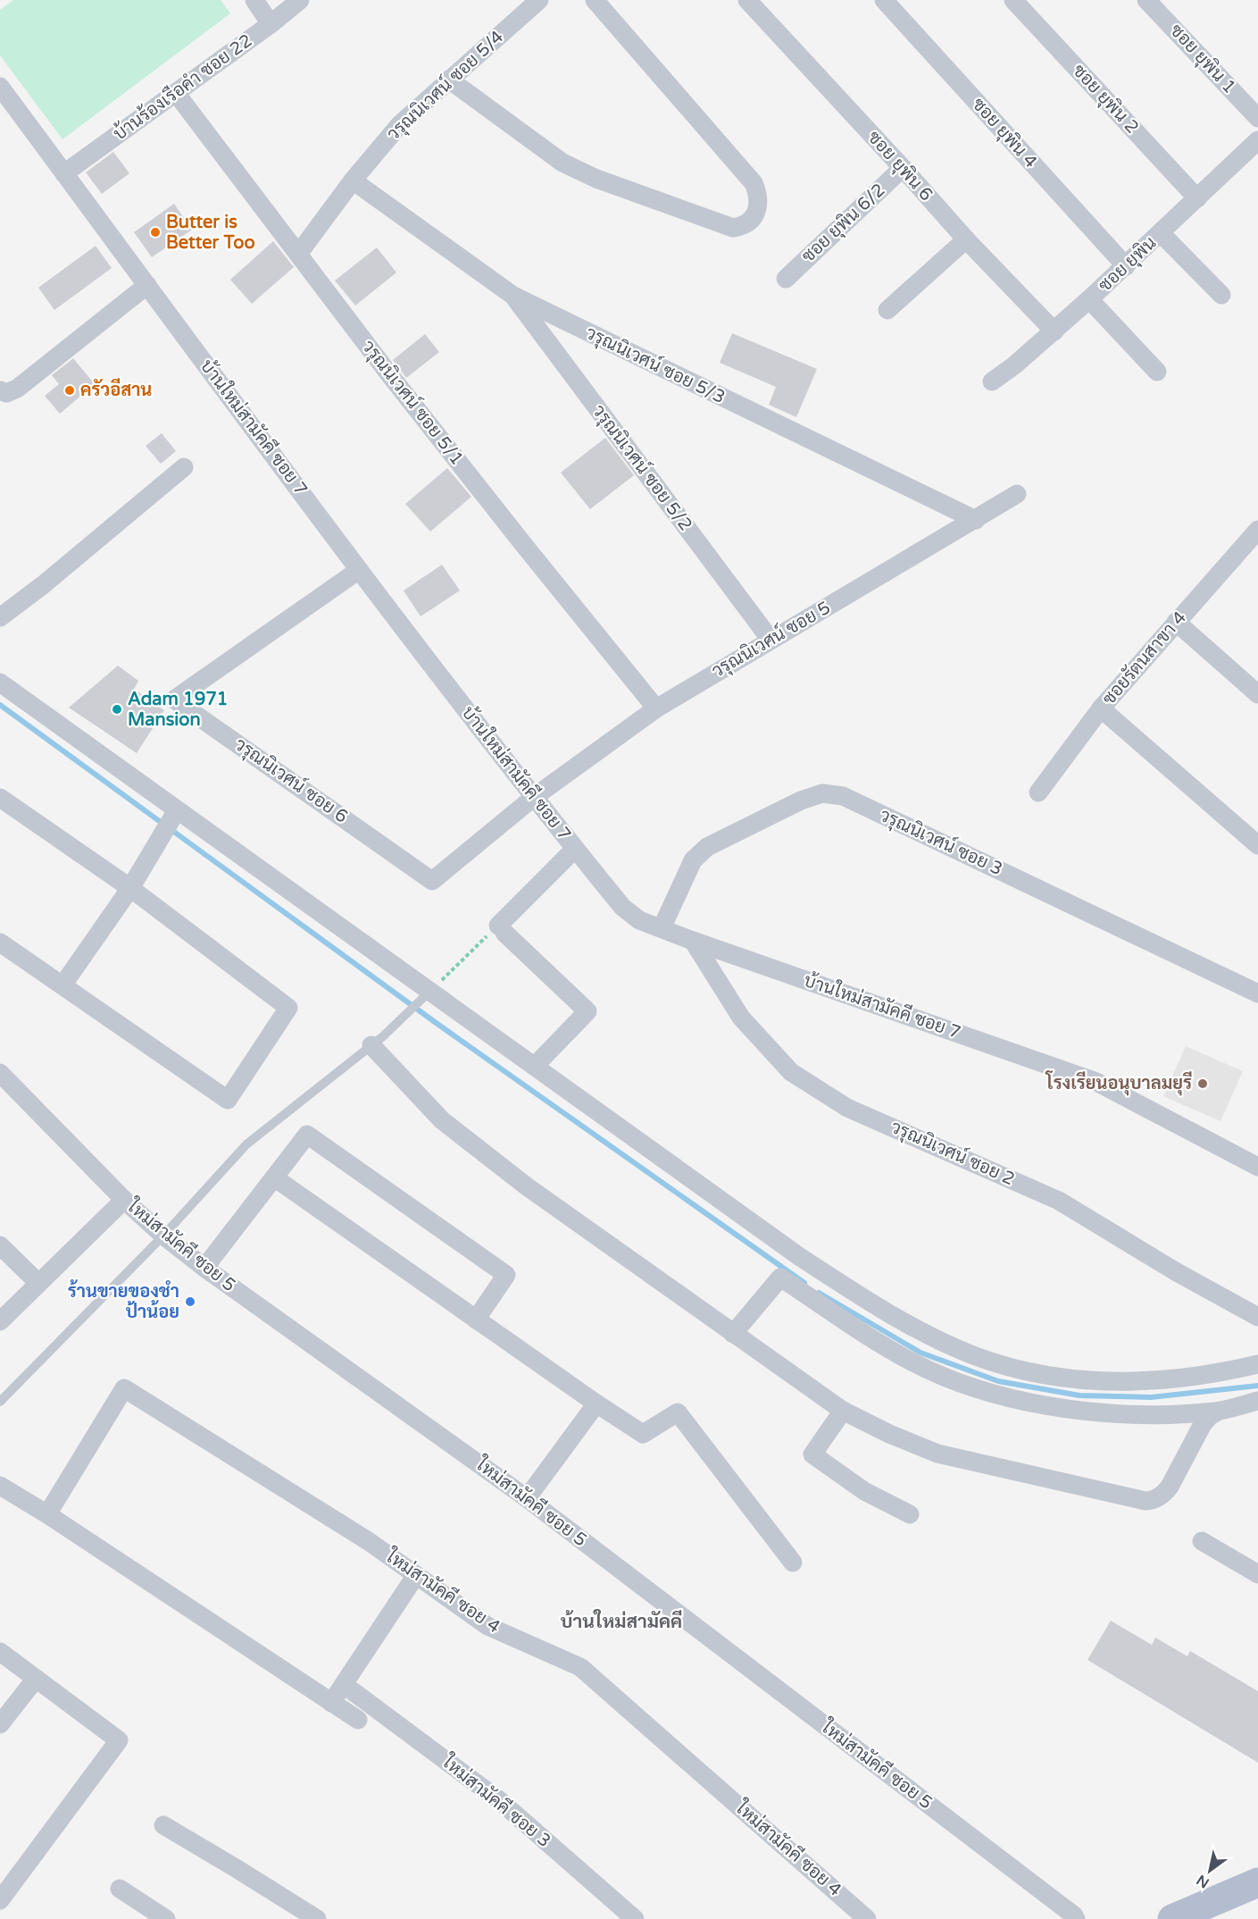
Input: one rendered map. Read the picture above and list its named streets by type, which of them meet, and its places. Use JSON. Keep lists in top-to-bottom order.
{
  "streets": {
    "street": [
      "ซอย ยุพิน 1",
      "วรุณนิเวศน์ ซอย 5/4",
      "บ้านร้องเรือคำ ซอย 22",
      "ซอย ยุพิน 2",
      "ซอย ยุพิน 4",
      "ซอย ยุพิน 6",
      "ซอย ยุพิน 6/2",
      "ซอย ยุพิน",
      "วรุณนิเวศน์ ซอย 5/3",
      "วรุณนิเวศน์ ซอย 5/1",
      "บ้านใหม่สามัคคี ซอย 7",
      "วรุณนิเวศน์ ซอย 5/2",
      "วรุณนิเวศน์ ซอย 5",
      "ซอยรัตนสาขา 4",
      "วรุณนิเวศน์ ซอย 6",
      "วรุณนิเวศน์ ซอย 3",
      "วรุณนิเวศน์ ซอย 2",
      "ใหม่สามัคคี ซอย 5",
      "ใหม่สามัคคี ซอย 4",
      "ใหม่สามัคคี ซอย 3"
    ]
  },
  "crossings": [
    ["วรุณนิเวศน์ ซอย 5/4", "วรุณนิเวศน์ ซอย 5/3"],
    ["วรุณนิเวศน์ ซอย 5/4", "วรุณนิเวศน์ ซอย 5/1"],
    ["บ้านร้องเรือคำ ซอย 22", "วรุณนิเวศน์ ซอย 5/1"],
    ["บ้านร้องเรือคำ ซอย 22", "บ้านใหม่สามัคคี ซอย 7"],
    ["ซอย ยุพิน 2", "ซอย ยุพิน"],
    ["ซอย ยุพิน 4", "ซอย ยุพิน"],
    ["ซอย ยุพิน 6", "ซอย ยุพิน 6/2"],
    ["ซอย ยุพิน 6", "ซอย ยุพิน"],
    ["วรุณนิเวศน์ ซอย 5/3", "วรุณนิเวศน์ ซอย 5/2"],
    ["วรุณนิเวศน์ ซอย 5/3", "วรุณนิเวศน์ ซอย 5"],
    ["วรุณนิเวศน์ ซอย 5/1", "วรุณนิเวศน์ ซอย 5"],
    ["บ้านใหม่สามัคคี ซอย 7", "วรุณนิเวศน์ ซอย 5"],
    ["บ้านใหม่สามัคคี ซอย 7", "วรุณนิเวศน์ ซอย 6"],
    ["บ้านใหม่สามัคคี ซอย 7", "วรุณนิเวศน์ ซอย 3"],
    ["บ้านใหม่สามัคคี ซอย 7", "วรุณนิเวศน์ ซอย 2"],
    ["วรุณนิเวศน์ ซอย 5/2", "วรุณนิเวศน์ ซอย 5"],
    ["วรุณนิเวศน์ ซอย 5", "วรุณนิเวศน์ ซอย 6"]
  ],
  "districts": ["บ้านใหม่สามัคคี"],
  "places": [
    "Butter is Better Too",
    "ครัวอีสาน",
    "Adam 1971 Mansion",
    "โรงเรียนอนุบาลมยุรี",
    "ร้านขายของชำ ป้าน้อย"
  ],
  "north": "bottom left"
}
